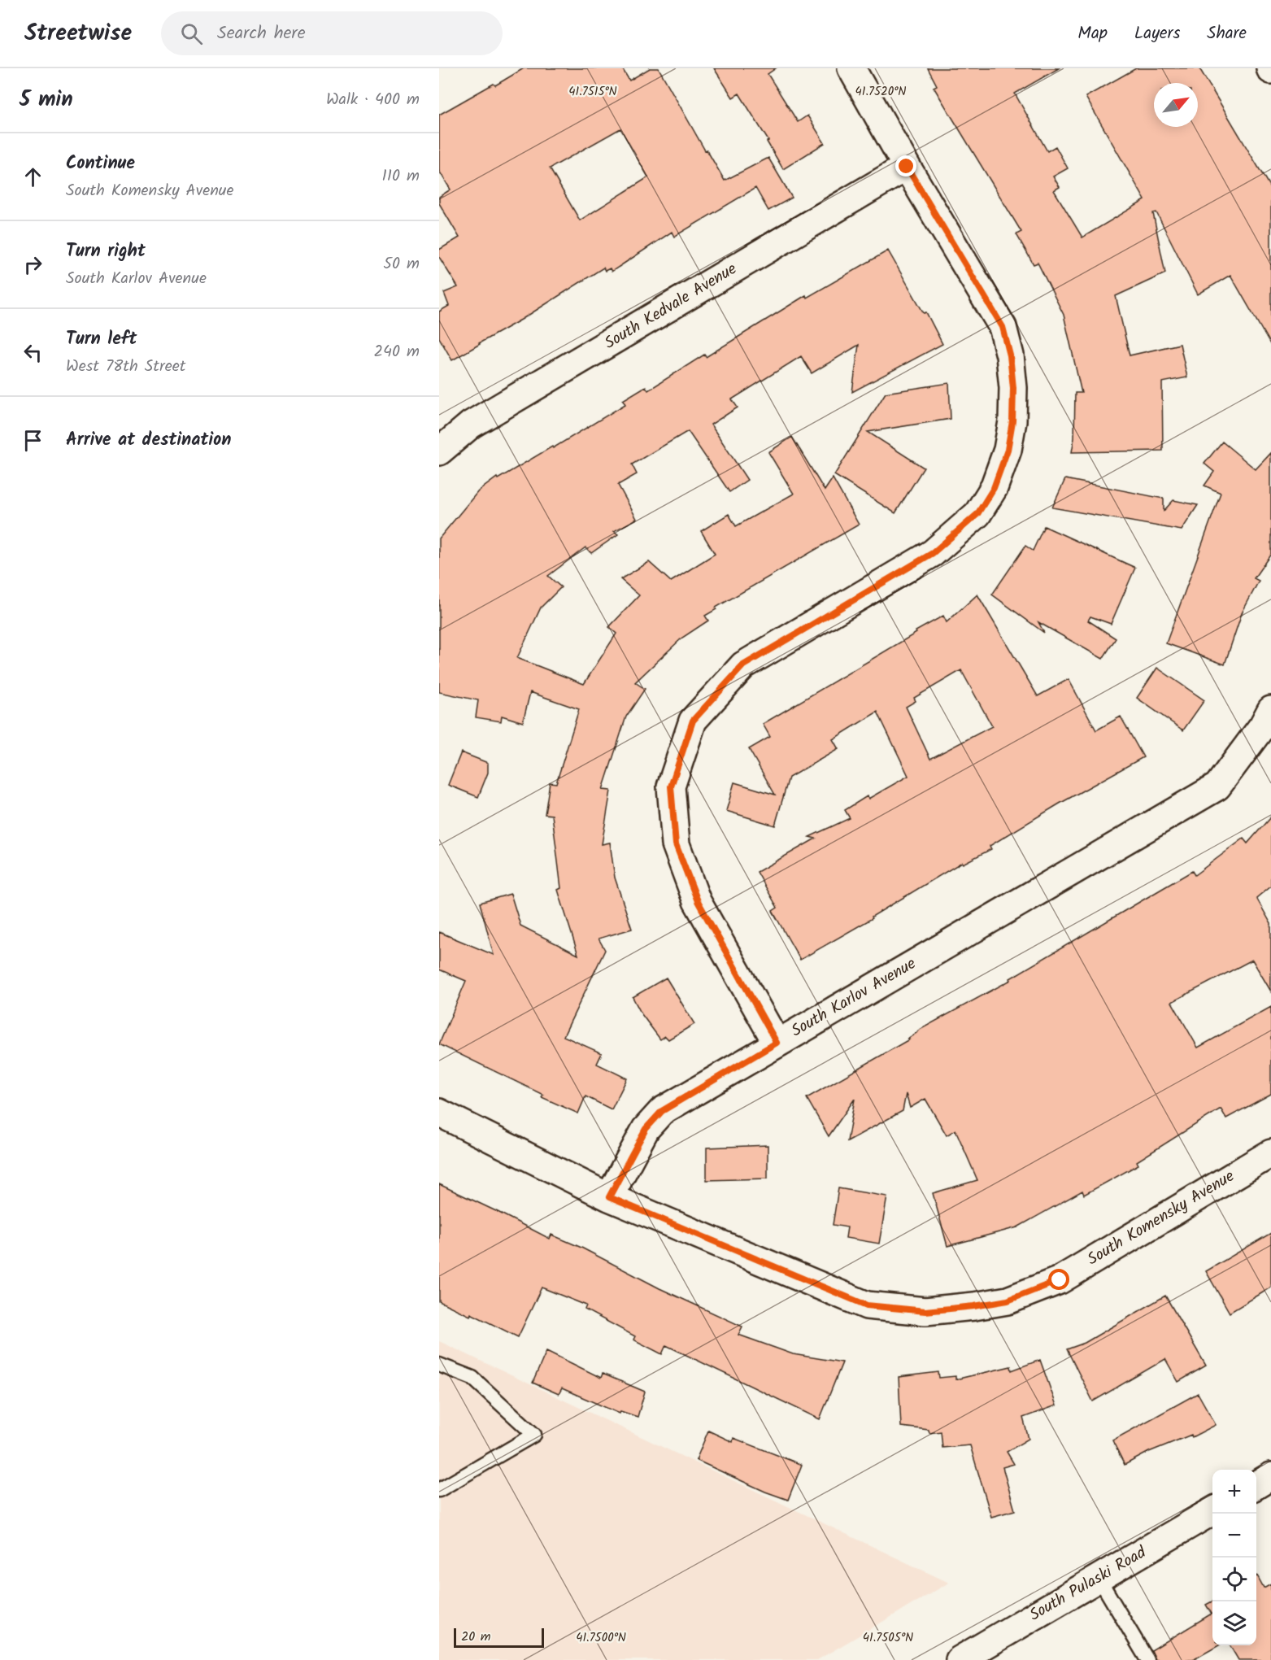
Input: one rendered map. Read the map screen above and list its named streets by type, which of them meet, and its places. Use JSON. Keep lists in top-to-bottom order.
{
  "streets": {
    "street": [
      "South Kedvale Avenue",
      "South Karlov Avenue",
      "South Komensky Avenue",
      "South Pulaski Road"
    ]
  },
  "crossings": [
    ["South Karlov Avenue", "South Komensky Avenue"]
  ],
  "scale_bar": "20 m",
  "north": "top right",
  "page": {
    "header": "Streetwise",
    "search": "Search here",
    "nav": ["Map", "Layers", "Share"],
    "heading": ["5 min", "Walk · 400 m"],
    "list": [
      ["Continue", "South Komensky Avenue", "110 m"],
      ["Turn right", "South Karlov Avenue", "50 m"],
      ["Turn left", "West 78th Street", "240 m"],
      "Arrive at destination"
    ],
    "map_buttons": ["+", "−"],
    "scale": "20 m"
  },
  "coordinates": [
    "41.7515°N",
    "41.7520°N",
    "41.7500°N",
    "41.7505°N"
  ]
}
